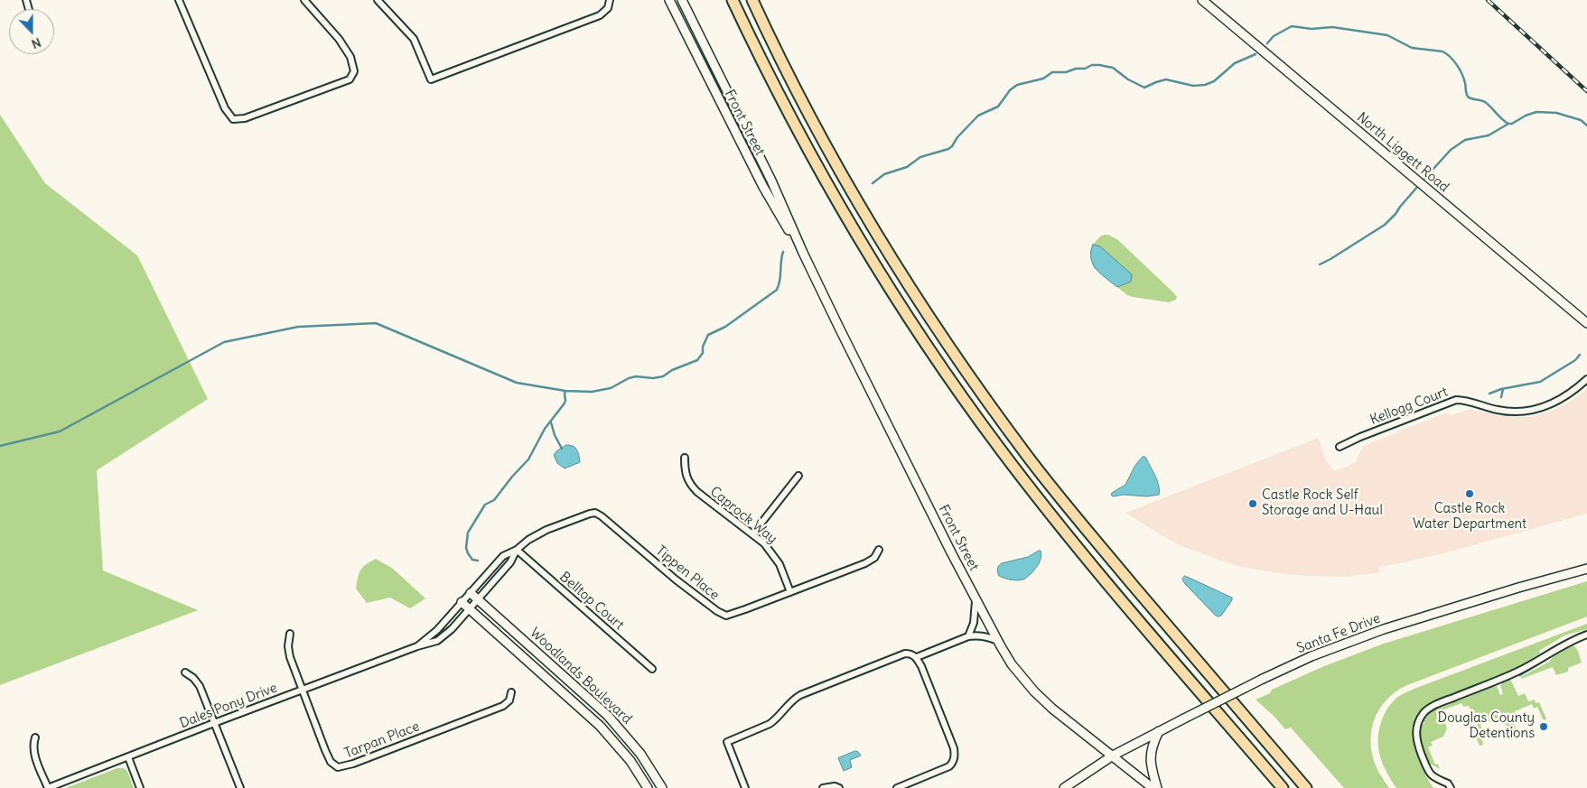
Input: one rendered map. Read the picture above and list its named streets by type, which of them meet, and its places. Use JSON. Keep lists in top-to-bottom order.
{
  "streets": {
    "main road": [
      "Front Street",
      "North Liggett Road",
      "Santa Fe Drive",
      "Woodlands Boulevard"
    ],
    "street": [
      "Kellogg Court",
      "Caprock Way",
      "Tippen Place",
      "Belltop Court",
      "Dales Pony Drive",
      "Tarpan Place"
    ]
  },
  "crossings": [
    ["Front Street", "Santa Fe Drive"],
    ["Caprock Way", "Tippen Place"],
    ["Tippen Place", "Belltop Court"],
    ["Tippen Place", "Woodlands Boulevard"],
    ["Tippen Place", "Dales Pony Drive"],
    ["Woodlands Boulevard", "Dales Pony Drive"],
    ["Dales Pony Drive", "Tarpan Place"]
  ],
  "places": ["Castle Rock Water Department", "Castle Rock Self Storage and U-Haul", "Douglas County Detentions"],
  "north": "bottom"
}
